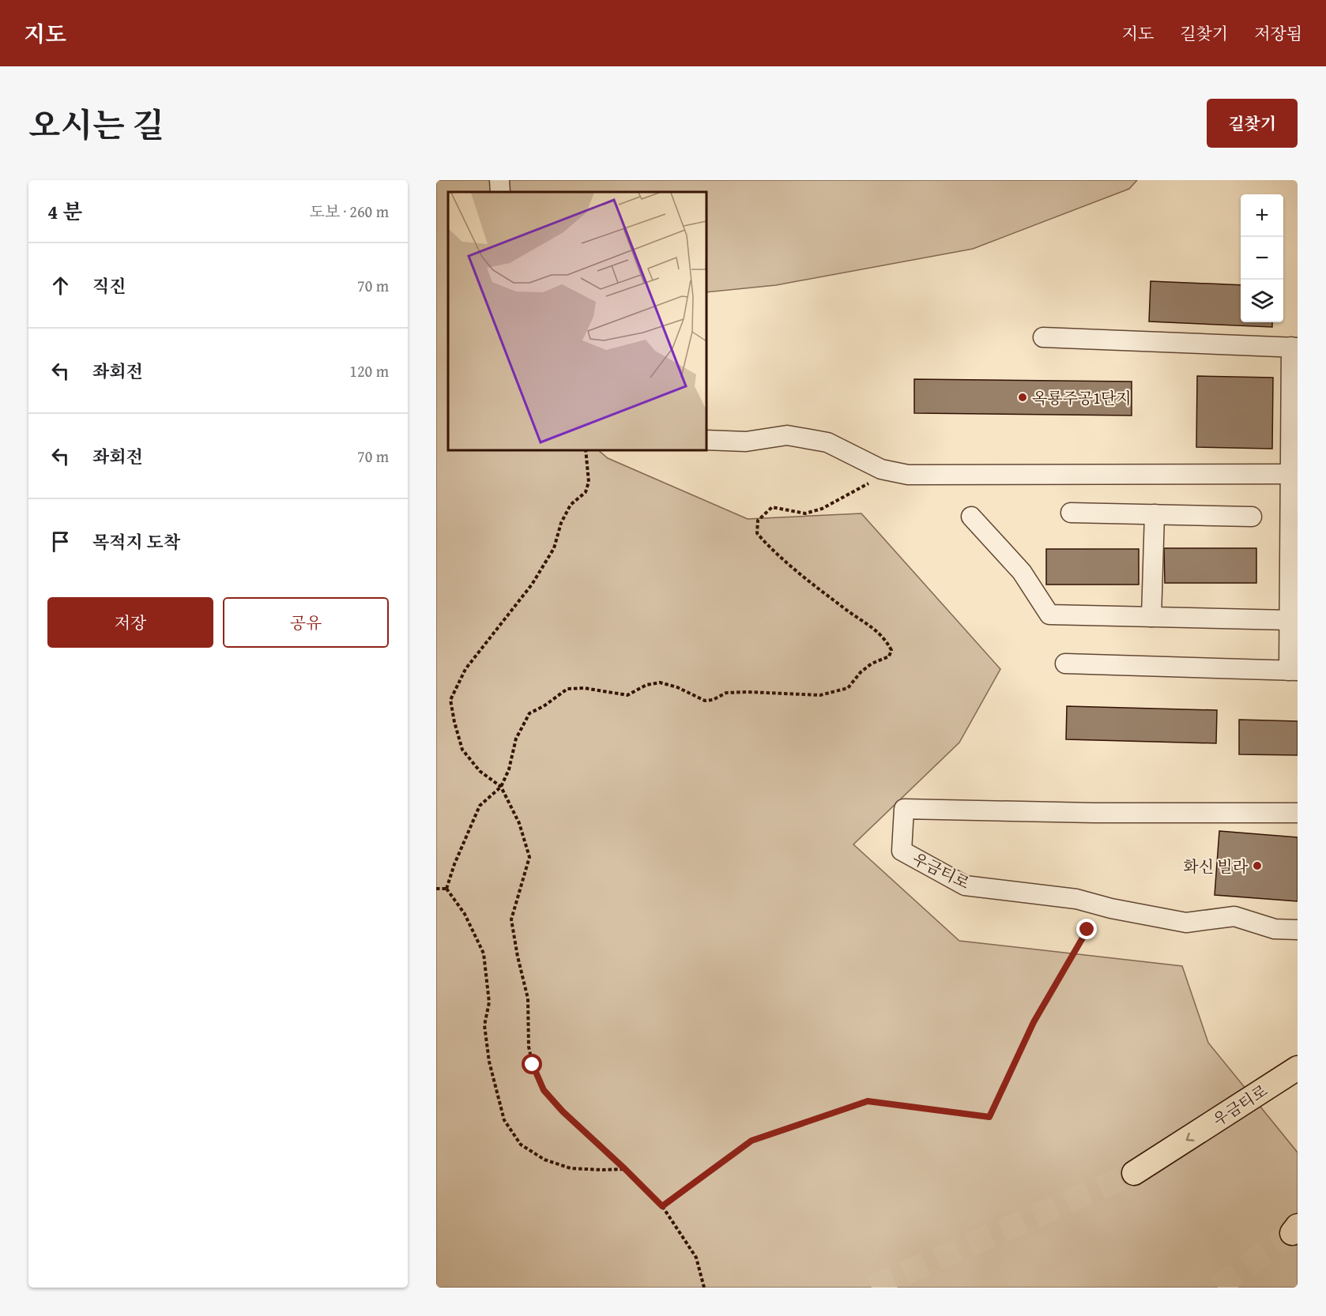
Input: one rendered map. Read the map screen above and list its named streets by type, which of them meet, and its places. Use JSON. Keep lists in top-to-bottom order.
{
  "streets": {
    "main road": ["우금티로"]
  },
  "places": ["옥룡주공1단지", "화신 빌라"],
  "page": {
    "header": "지도",
    "nav": ["지도", "길찾기", "저장됨"],
    "title": "오시는 길",
    "buttons": [
      "길찾기",
      ["저장", "공유"]
    ],
    "heading": ["4 분", "도보 · 260 m"],
    "map_buttons": ["+", "−"],
    "list": [
      ["직진", "70 m"],
      ["좌회전", "120 m"],
      ["좌회전", "70 m"],
      "목적지 도착"
    ]
  }
}
